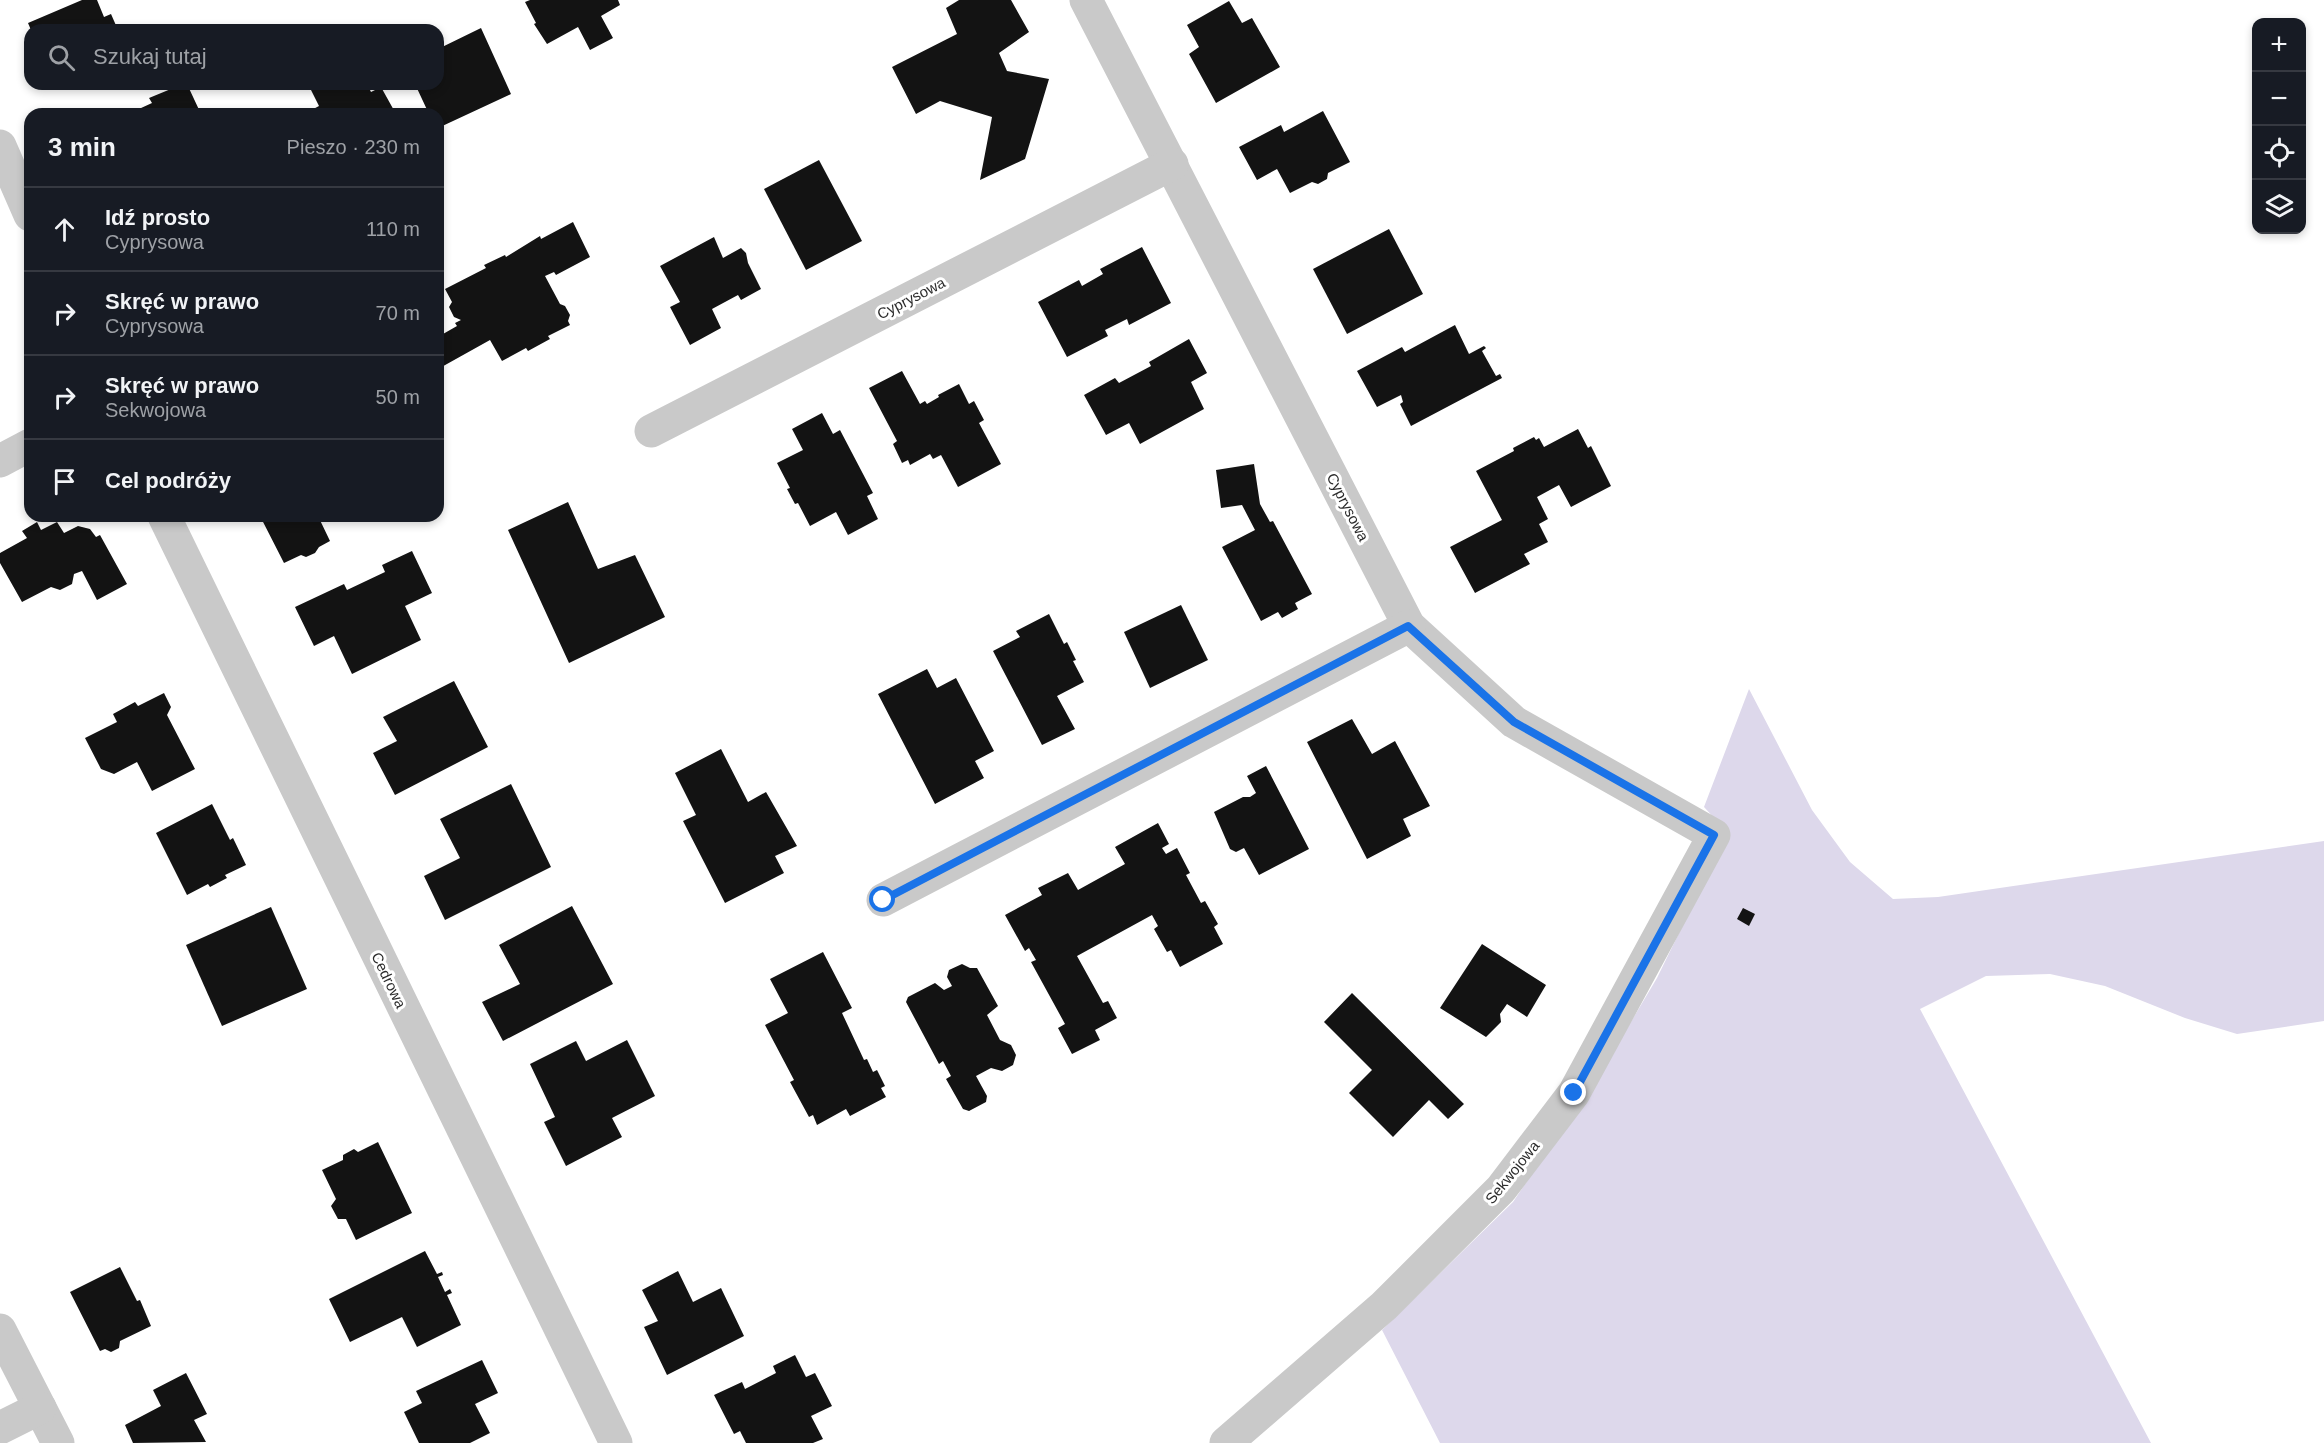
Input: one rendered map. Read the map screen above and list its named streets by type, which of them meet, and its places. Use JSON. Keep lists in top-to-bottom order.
{
  "streets": {
    "street": ["Cyprysowa", "Cedrowa", "Sekwojowa"]
  },
  "crossings": [
    ["Cyprysowa", "Sekwojowa"]
  ],
  "page": {
    "map_buttons": ["+", "−"],
    "search": "Szukaj tutaj",
    "heading": ["3 min", "Pieszo · 230 m"],
    "list": [
      ["Idź prosto", "Cyprysowa", "110 m"],
      ["Skręć w prawo", "Cyprysowa", "70 m"],
      ["Skręć w prawo", "Sekwojowa", "50 m"],
      "Cel podróży"
    ]
  }
}
